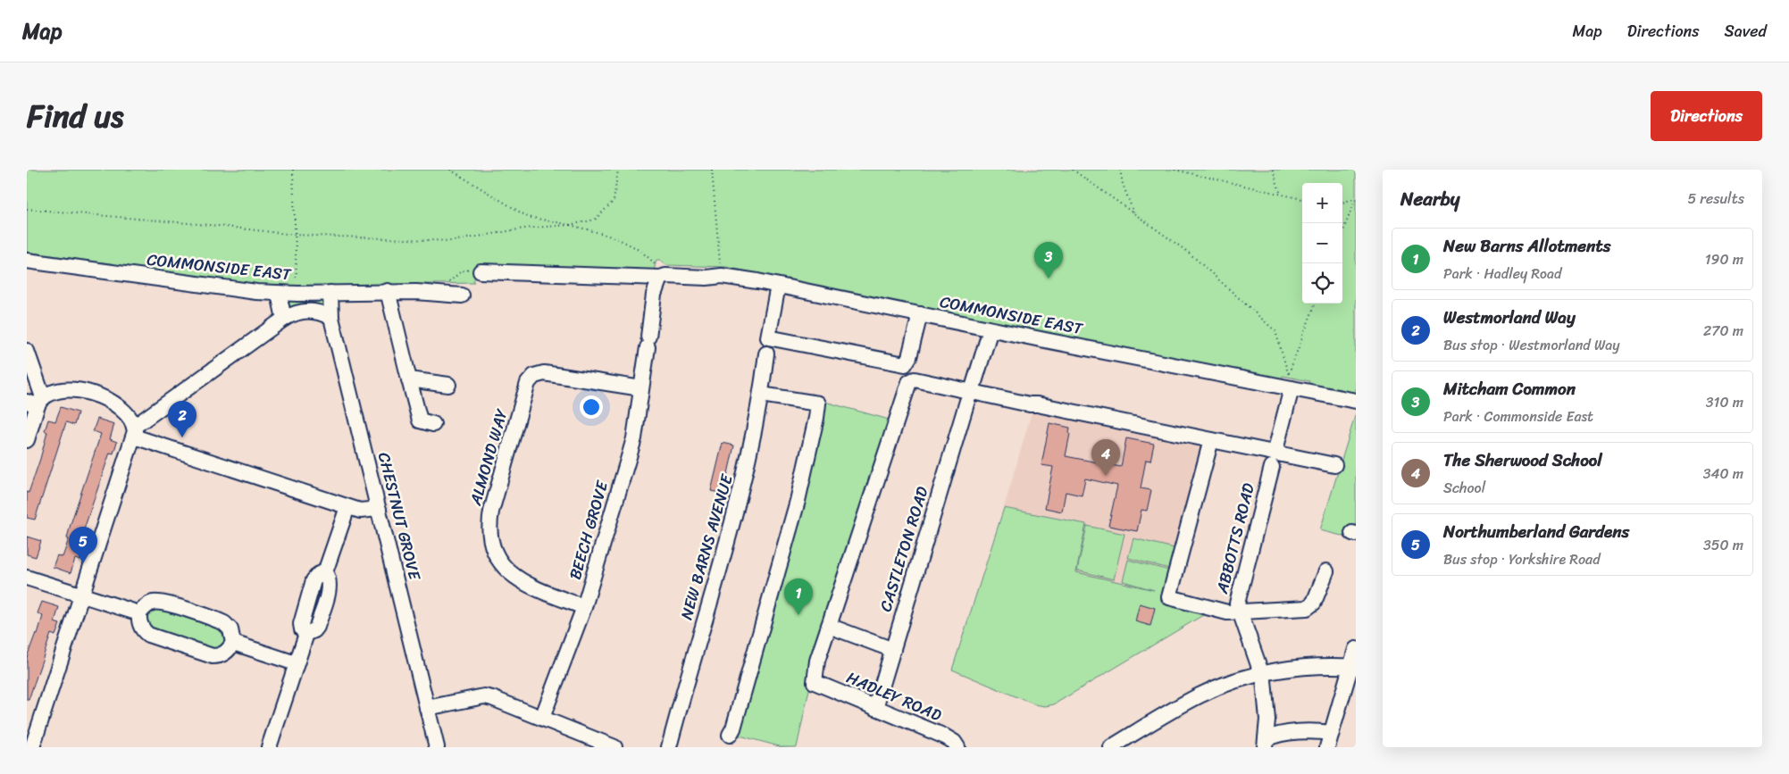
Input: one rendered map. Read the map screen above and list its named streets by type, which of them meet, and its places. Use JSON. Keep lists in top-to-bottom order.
{
  "streets": {
    "street": [
      "COMMONSIDE EAST",
      "ALMOND WAY",
      "CHESTNUT GROVE",
      "BEECH GROVE",
      "ABBOTTS ROAD",
      "NEW BARNS AVENUE",
      "CASTLETON ROAD",
      "HADLEY ROAD"
    ]
  },
  "crossings": [
    ["COMMONSIDE EAST", "CHESTNUT GROVE"],
    ["COMMONSIDE EAST", "BEECH GROVE"],
    ["COMMONSIDE EAST", "ABBOTTS ROAD"],
    ["COMMONSIDE EAST", "CASTLETON ROAD"],
    ["ALMOND WAY", "BEECH GROVE"],
    ["CASTLETON ROAD", "HADLEY ROAD"]
  ],
  "page": {
    "header": "Map",
    "nav": ["Map", "Directions", "Saved"],
    "title": "Find us",
    "buttons": "Directions",
    "heading": ["Nearby", "5 results"],
    "map_buttons": ["+", "−"],
    "list": [
      {
        "mark": "1",
        "name": "New Barns Allotments",
        "note": "Park · Hadley Road",
        "value": "190 m"
      },
      {
        "mark": "2",
        "name": "Westmorland Way",
        "note": "Bus stop · Westmorland Way",
        "value": "270 m"
      },
      {
        "mark": "3",
        "name": "Mitcham Common",
        "note": "Park · Commonside East",
        "value": "310 m"
      },
      {
        "mark": "4",
        "name": "The Sherwood School",
        "note": "School",
        "value": "340 m"
      },
      {
        "mark": "5",
        "name": "Northumberland Gardens",
        "note": "Bus stop · Yorkshire Road",
        "value": "350 m"
      }
    ],
    "pins": [
      "3",
      "2",
      "4",
      "5",
      "1"
    ]
  }
}
